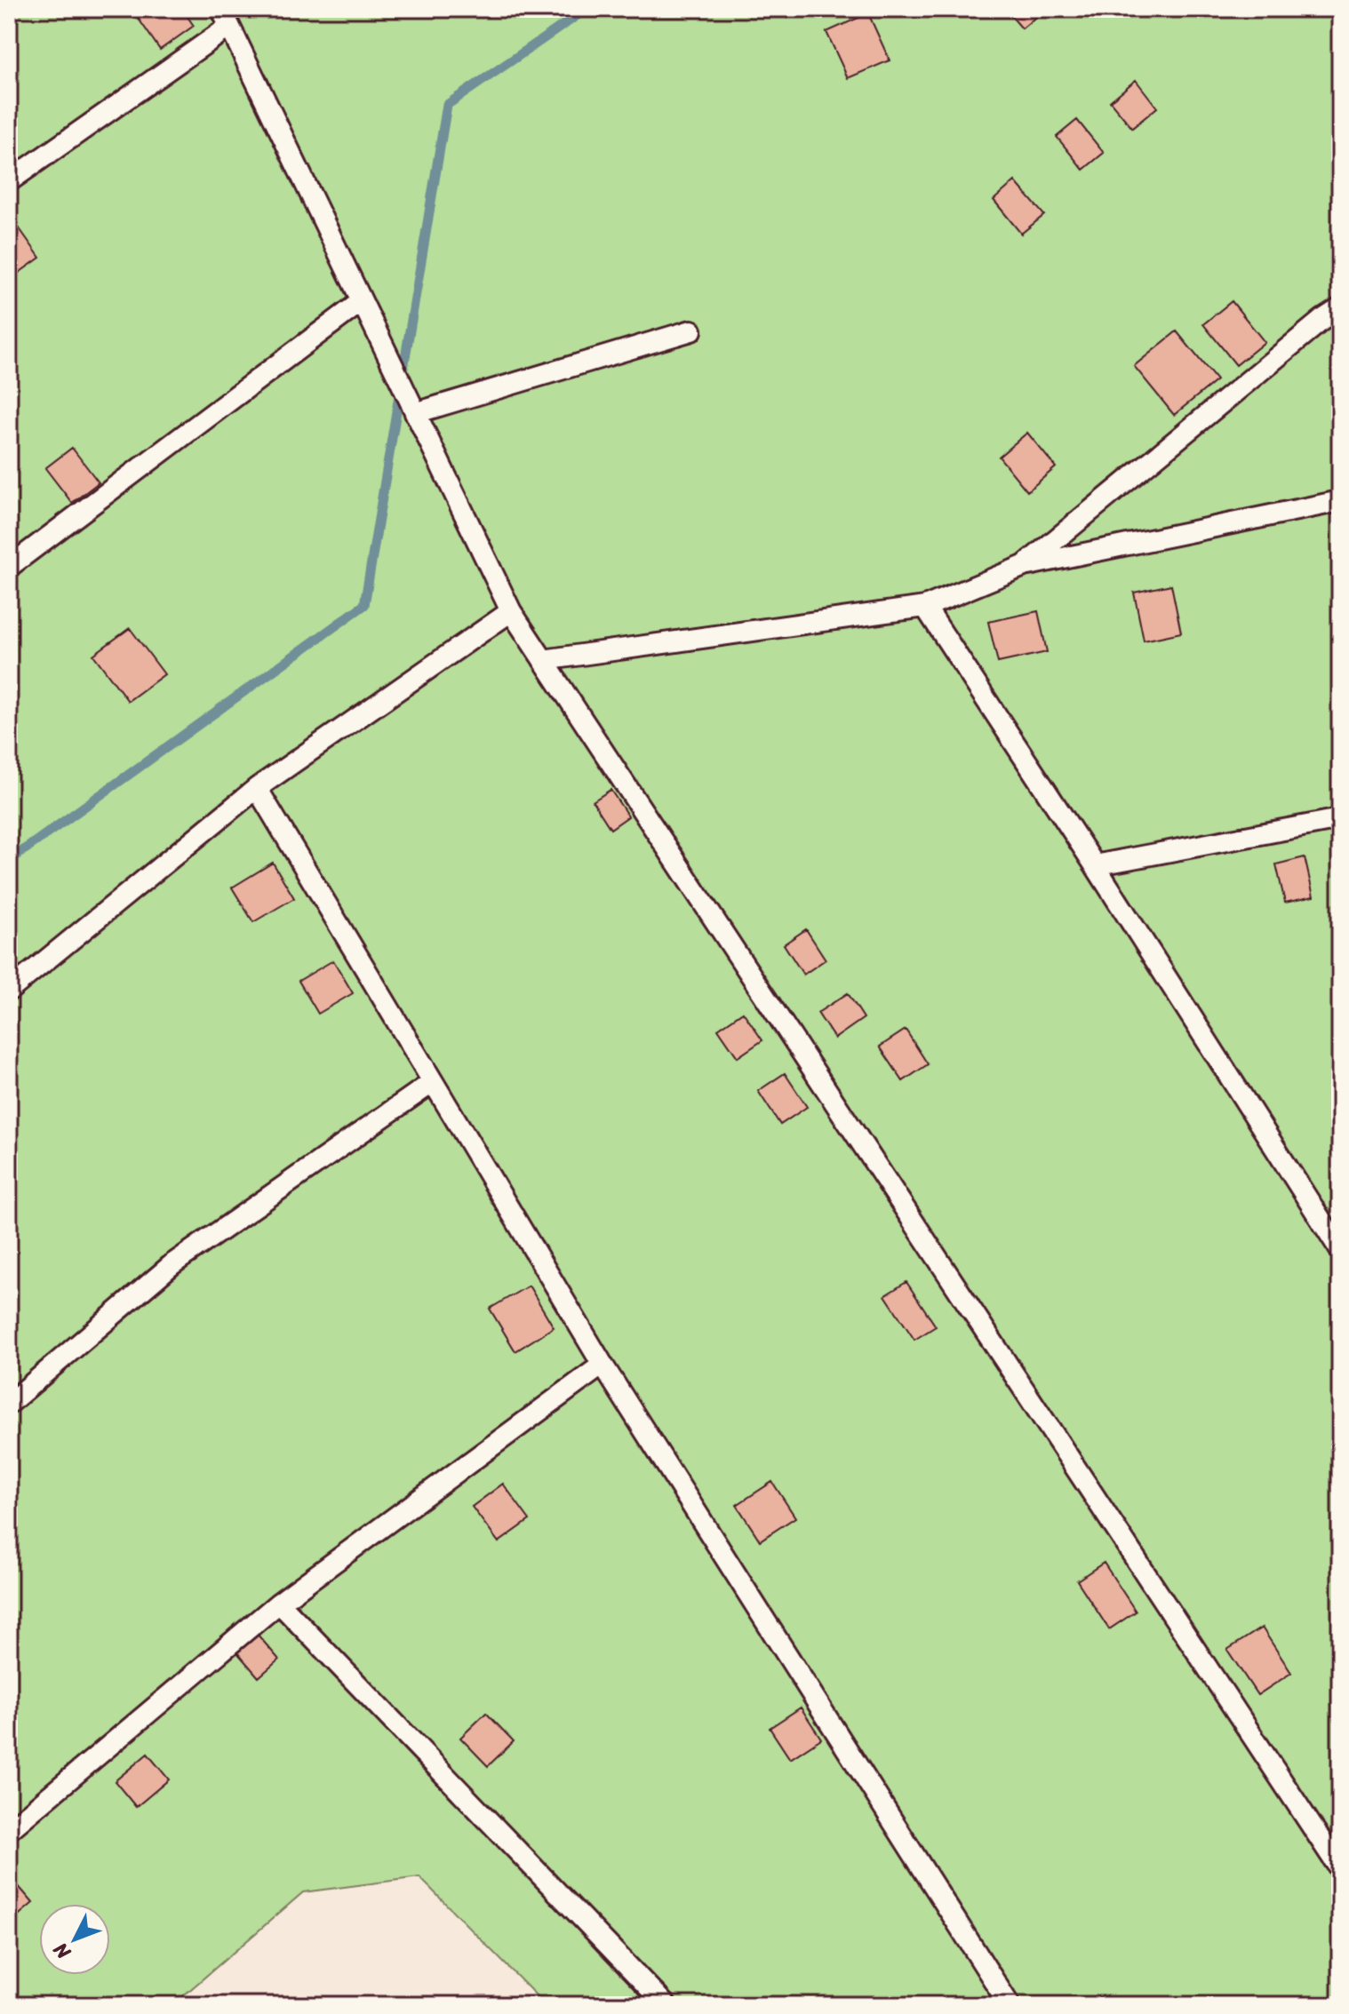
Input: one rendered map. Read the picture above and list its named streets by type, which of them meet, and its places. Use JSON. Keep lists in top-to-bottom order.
{
  "north": "bottom left"
}
